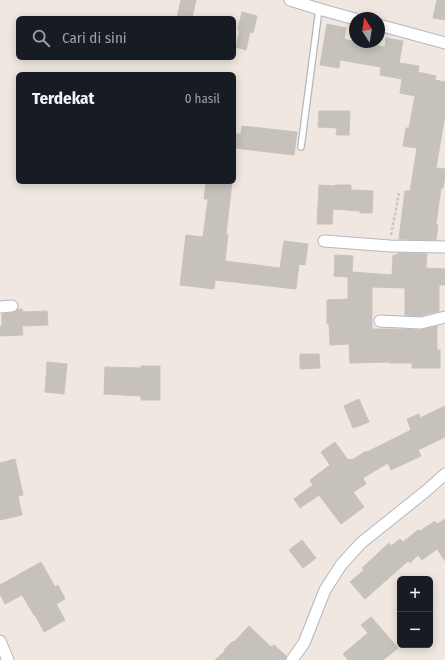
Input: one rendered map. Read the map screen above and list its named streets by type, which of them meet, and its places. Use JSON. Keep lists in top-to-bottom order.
{
  "north": "top",
  "page": {
    "search": "Cari di sini",
    "heading": ["Terdekat", "0 hasil"],
    "map_buttons": ["+", "−"]
  }
}
